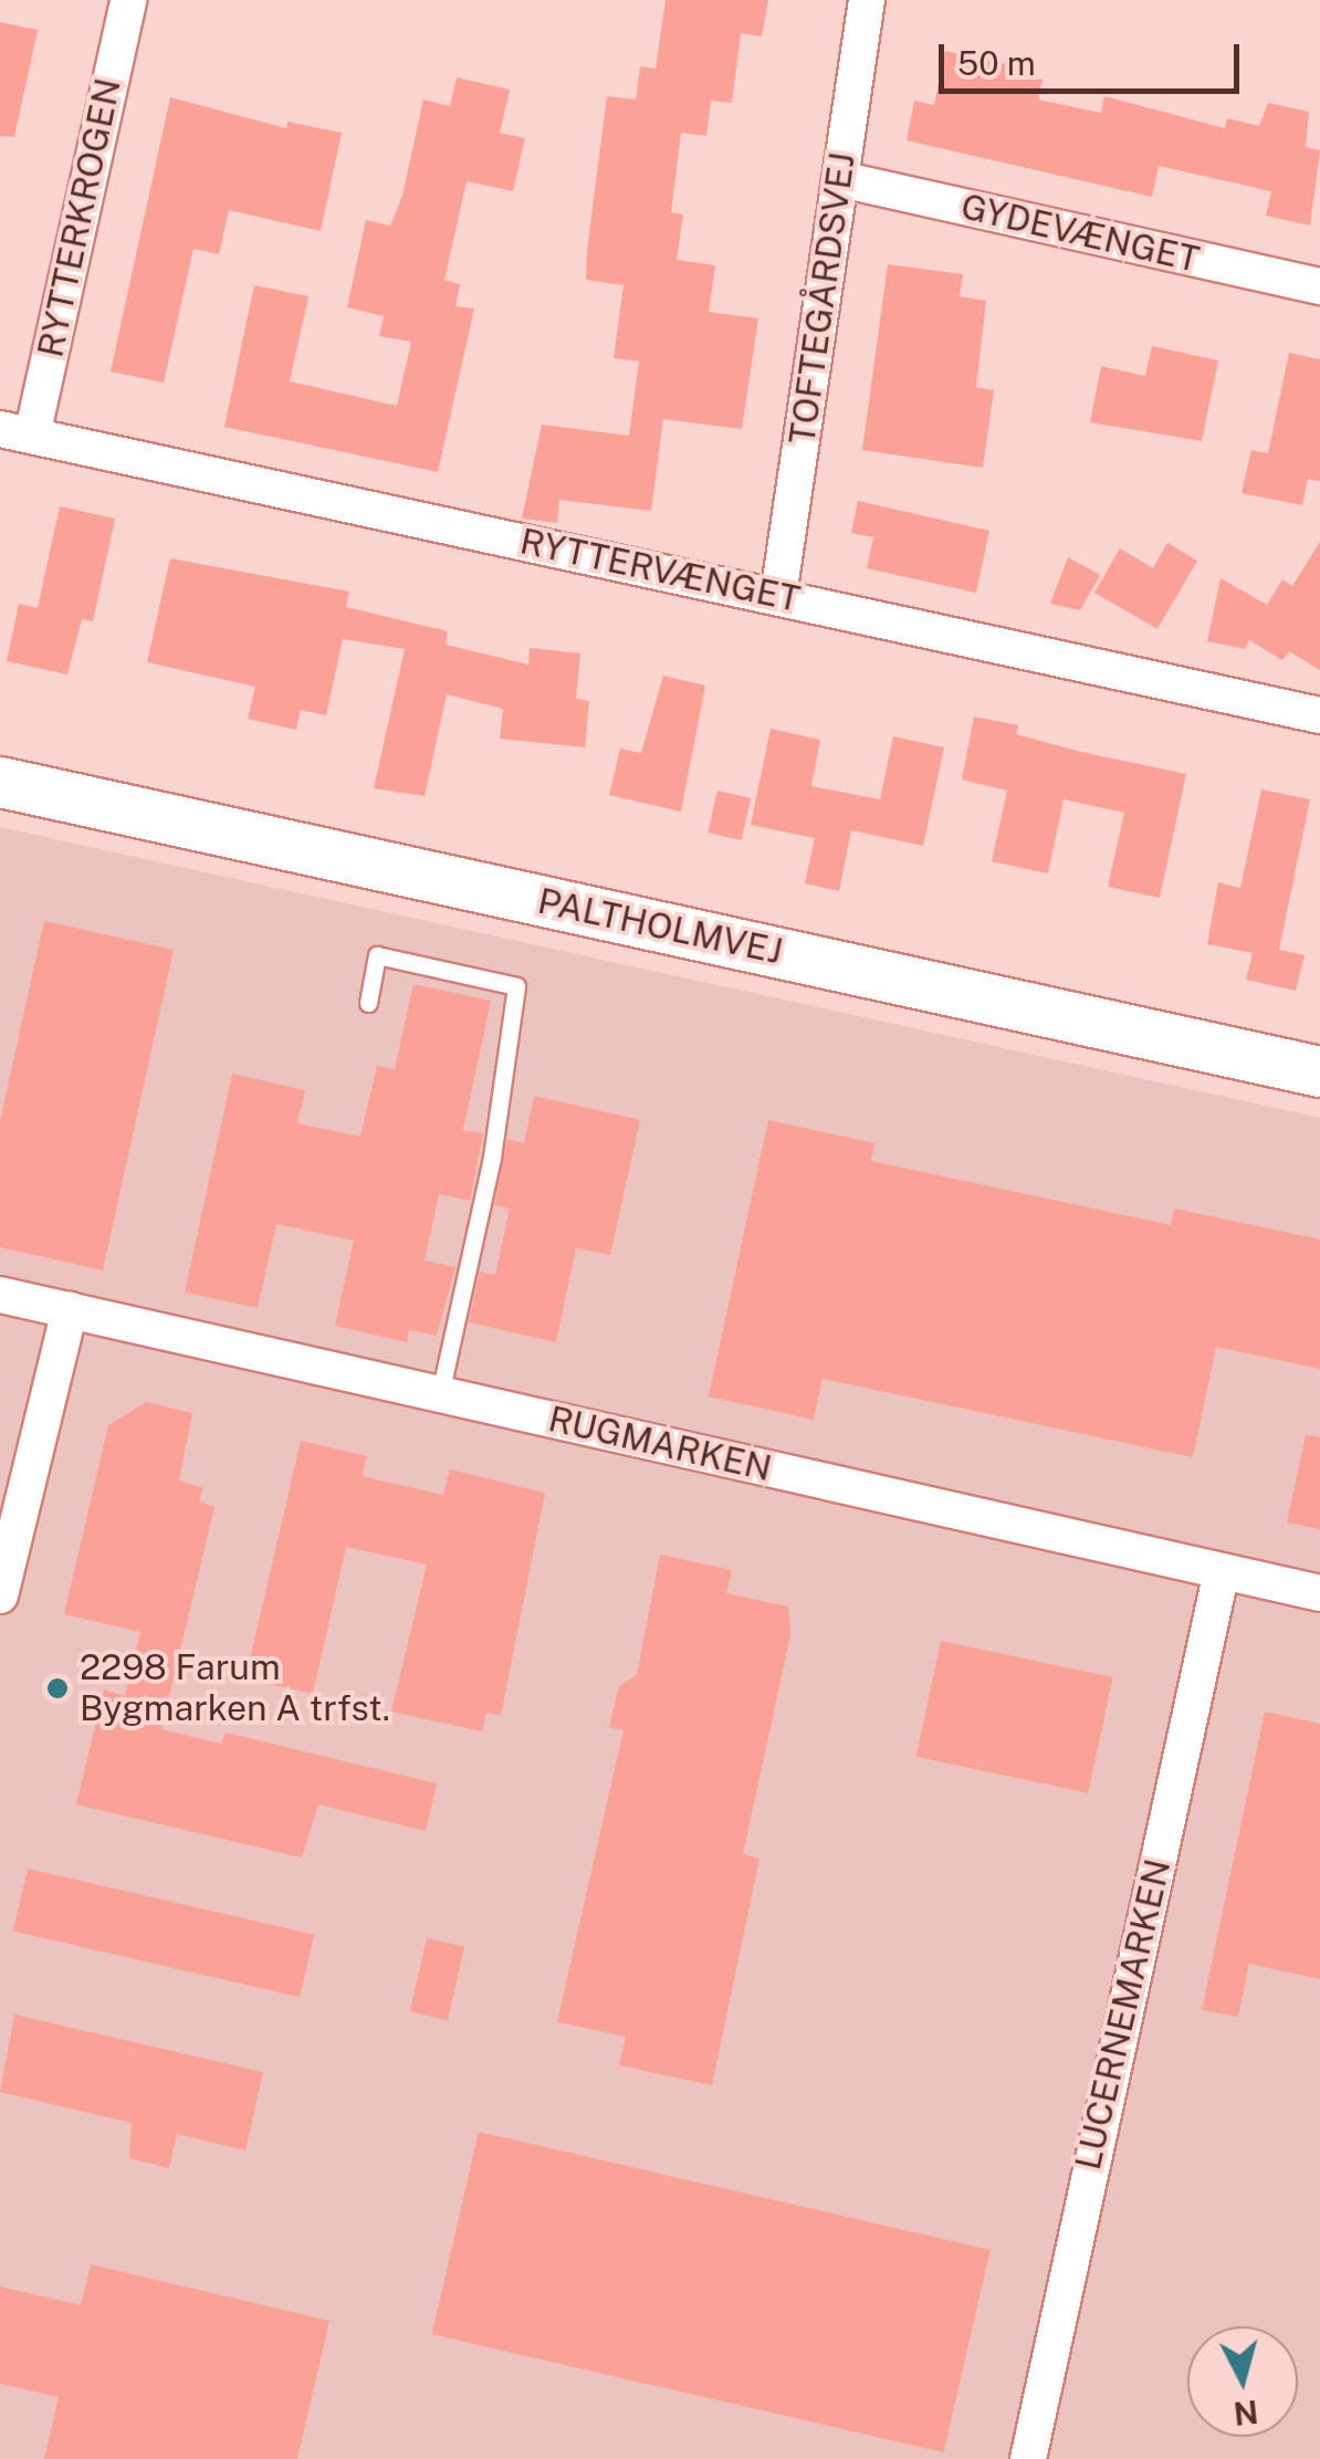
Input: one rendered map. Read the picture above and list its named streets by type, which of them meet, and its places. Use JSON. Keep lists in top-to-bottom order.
{
  "streets": {
    "street": [
      "RYTTERKROGEN",
      "GYDEVÆNGET",
      "TOFTEGÅRDSVEJ",
      "RYTTERVÆNGET",
      "PALTHOLMVEJ",
      "RUGMARKEN",
      "LUCERNEMARKEN"
    ]
  },
  "crossings": [
    ["RYTTERKROGEN", "RYTTERVÆNGET"],
    ["GYDEVÆNGET", "TOFTEGÅRDSVEJ"],
    ["TOFTEGÅRDSVEJ", "RYTTERVÆNGET"],
    ["RUGMARKEN", "LUCERNEMARKEN"]
  ],
  "places": ["2298 Farum Bygmarken A trfst."],
  "scale_bar": "50 m",
  "north": "bottom"
}
